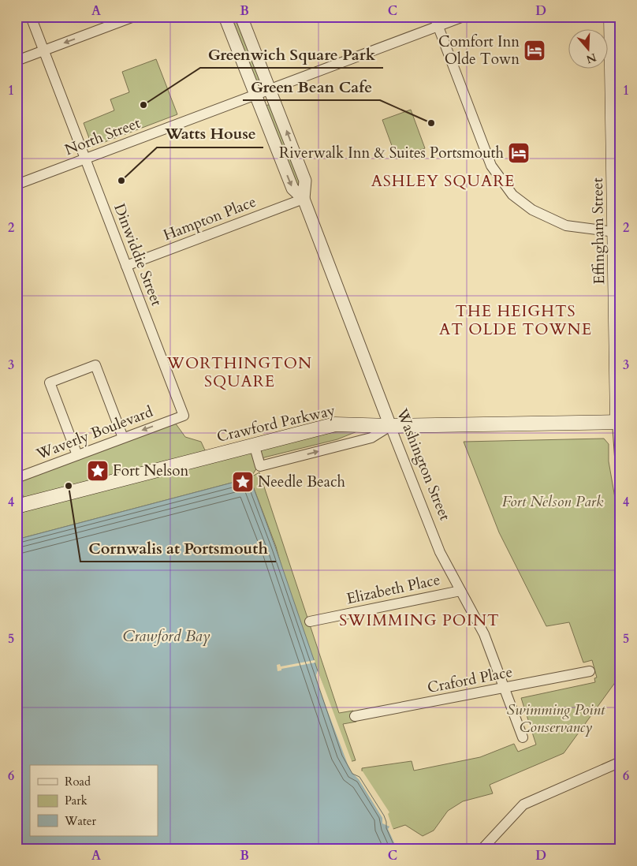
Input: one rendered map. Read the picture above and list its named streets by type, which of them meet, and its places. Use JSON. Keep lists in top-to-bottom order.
{
  "streets": {
    "main road": ["Effingham Street", "Crawford Parkway"],
    "street": [
      "North Street",
      "Hampton Place",
      "Dinwiddie Street",
      "Waverly Boulevard",
      "Washington Street",
      "Elizabeth Place",
      "Craford Place"
    ]
  },
  "crossings": [
    ["North Street", "Dinwiddie Street"],
    ["North Street", "Washington Street"],
    ["Hampton Place", "Dinwiddie Street"],
    ["Hampton Place", "Washington Street"],
    ["Effingham Street", "Crawford Parkway"],
    ["Dinwiddie Street", "Waverly Boulevard"],
    ["Crawford Parkway", "Washington Street"],
    ["Washington Street", "Elizabeth Place"],
    ["Washington Street", "Craford Place"]
  ],
  "one_way": ["Waverly Boulevard"],
  "districts": [
    "ASHLEY SQUARE",
    "THE HEIGHTS AT OLDE TOWNE",
    "WORTHINGTON SQUARE",
    "SWIMMING POINT"
  ],
  "water": ["Crawford Bay"],
  "parks": ["Fort Nelson Park", "Swimming Point Conservancy"],
  "places": {
    "hotel": ["Comfort Inn Olde Town", "Riverwalk Inn & Suites Portsmouth"],
    "other": [
      "Greenwich Square Park",
      "Green Bean Cafe",
      "Watts House",
      "Cornwalis at Portsmouth"
    ],
    "place": ["Fort Nelson", "Needle Beach"]
  },
  "legend": ["Road", "Park", "Water"],
  "north": "bottom",
  "grid": {
    "columns": [
      "A",
      "B",
      "C",
      "D"
    ],
    "rows": [
      "1",
      "2",
      "3",
      "4",
      "5",
      "6"
    ]
  }
}
